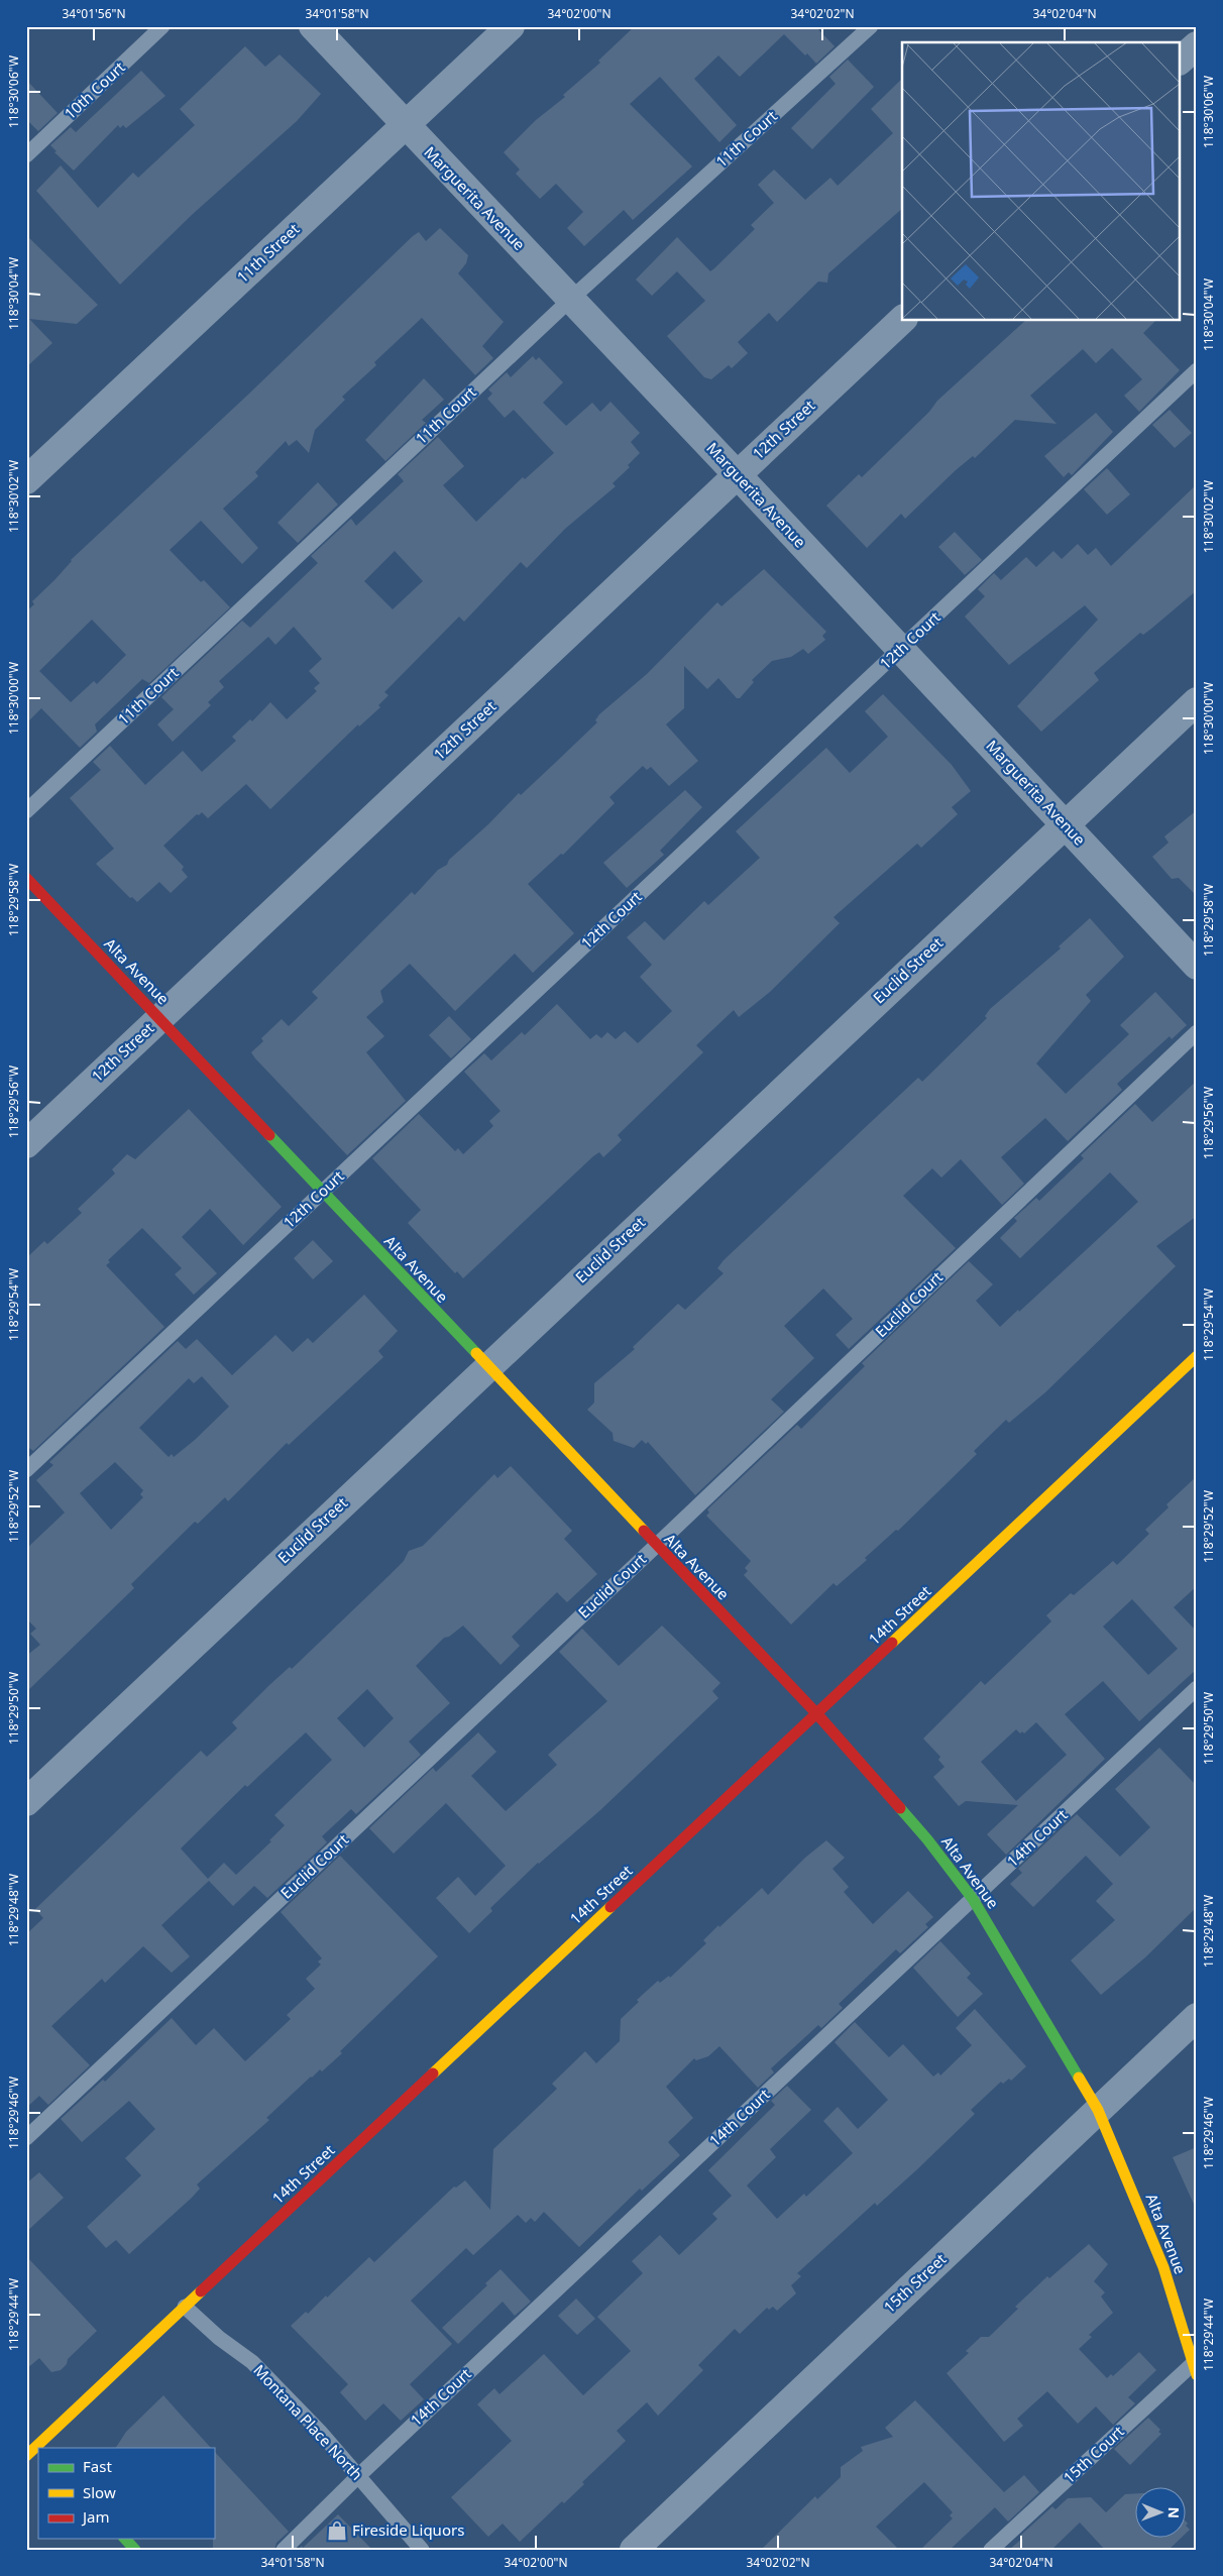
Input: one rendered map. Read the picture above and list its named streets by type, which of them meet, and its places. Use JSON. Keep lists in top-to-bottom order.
{
  "streets": {
    "street": [
      "Marguerita Avenue",
      "11th Street",
      "12th Street",
      "Euclid Street",
      "Alta Avenue",
      "14th Street",
      "15th Street"
    ],
    "lane": [
      "10th Court",
      "11th Court",
      "12th Court",
      "Euclid Court",
      "14th Court",
      "Montana Place North",
      "15th Court"
    ]
  },
  "crossings": [
    ["11th Court", "Marguerita Avenue"],
    ["Marguerita Avenue", "11th Street"],
    ["Marguerita Avenue", "12th Street"],
    ["Marguerita Avenue", "12th Court"],
    ["Marguerita Avenue", "Euclid Street"],
    ["12th Street", "Alta Avenue"],
    ["12th Court", "Alta Avenue"],
    ["Euclid Street", "Alta Avenue"],
    ["Alta Avenue", "Euclid Court"],
    ["Alta Avenue", "14th Street"],
    ["Alta Avenue", "14th Court"],
    ["Alta Avenue", "15th Street"],
    ["Alta Avenue", "15th Court"],
    ["14th Street", "Montana Place North"],
    ["14th Court", "Montana Place North"]
  ],
  "places": {
    "shop": ["Fireside Liquors"]
  },
  "legend": ["Fast", "Slow", "Jam"],
  "north": "right",
  "coordinates": [
    "34°01'56\"N",
    "34°01'58\"N",
    "34°02'00\"N",
    "34°02'02\"N",
    "34°02'04\"N",
    "118°30'06\"W",
    "118°30'04\"W",
    "118°30'02\"W",
    "118°30'00\"W",
    "118°29'58\"W",
    "118°29'56\"W",
    "118°29'54\"W",
    "118°29'52\"W",
    "118°29'50\"W",
    "118°29'48\"W",
    "118°29'46\"W",
    "118°29'44\"W"
  ]
}
